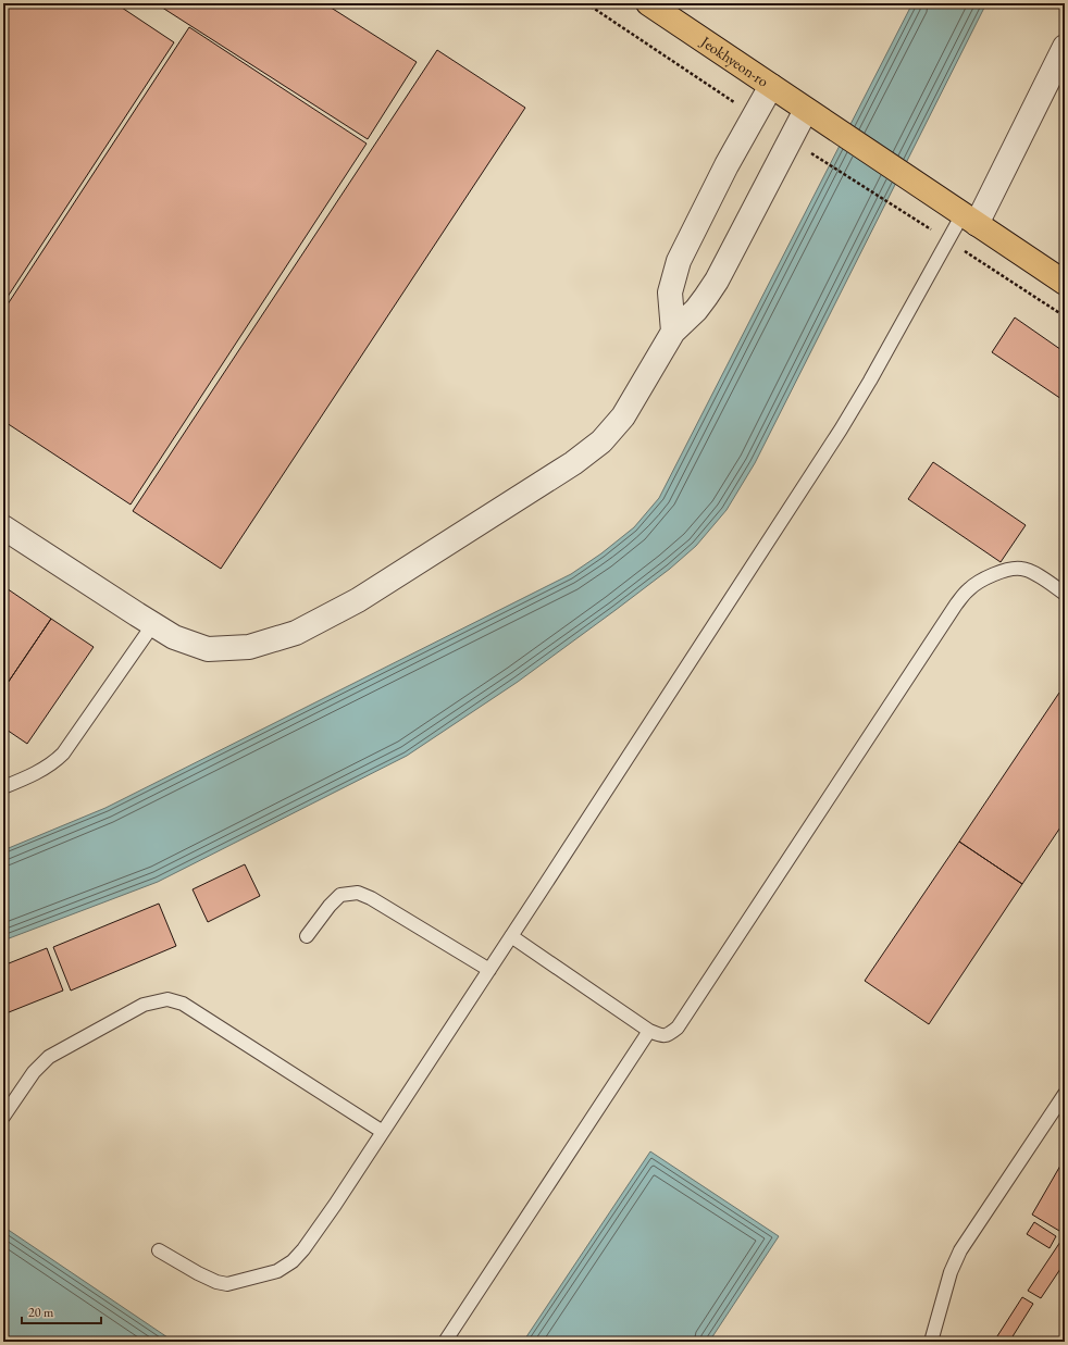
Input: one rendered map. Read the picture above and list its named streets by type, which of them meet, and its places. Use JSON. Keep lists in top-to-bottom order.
{
  "streets": {
    "main road": ["Jeokhyeon-ro"]
  },
  "scale_bar": "20 m"
}
